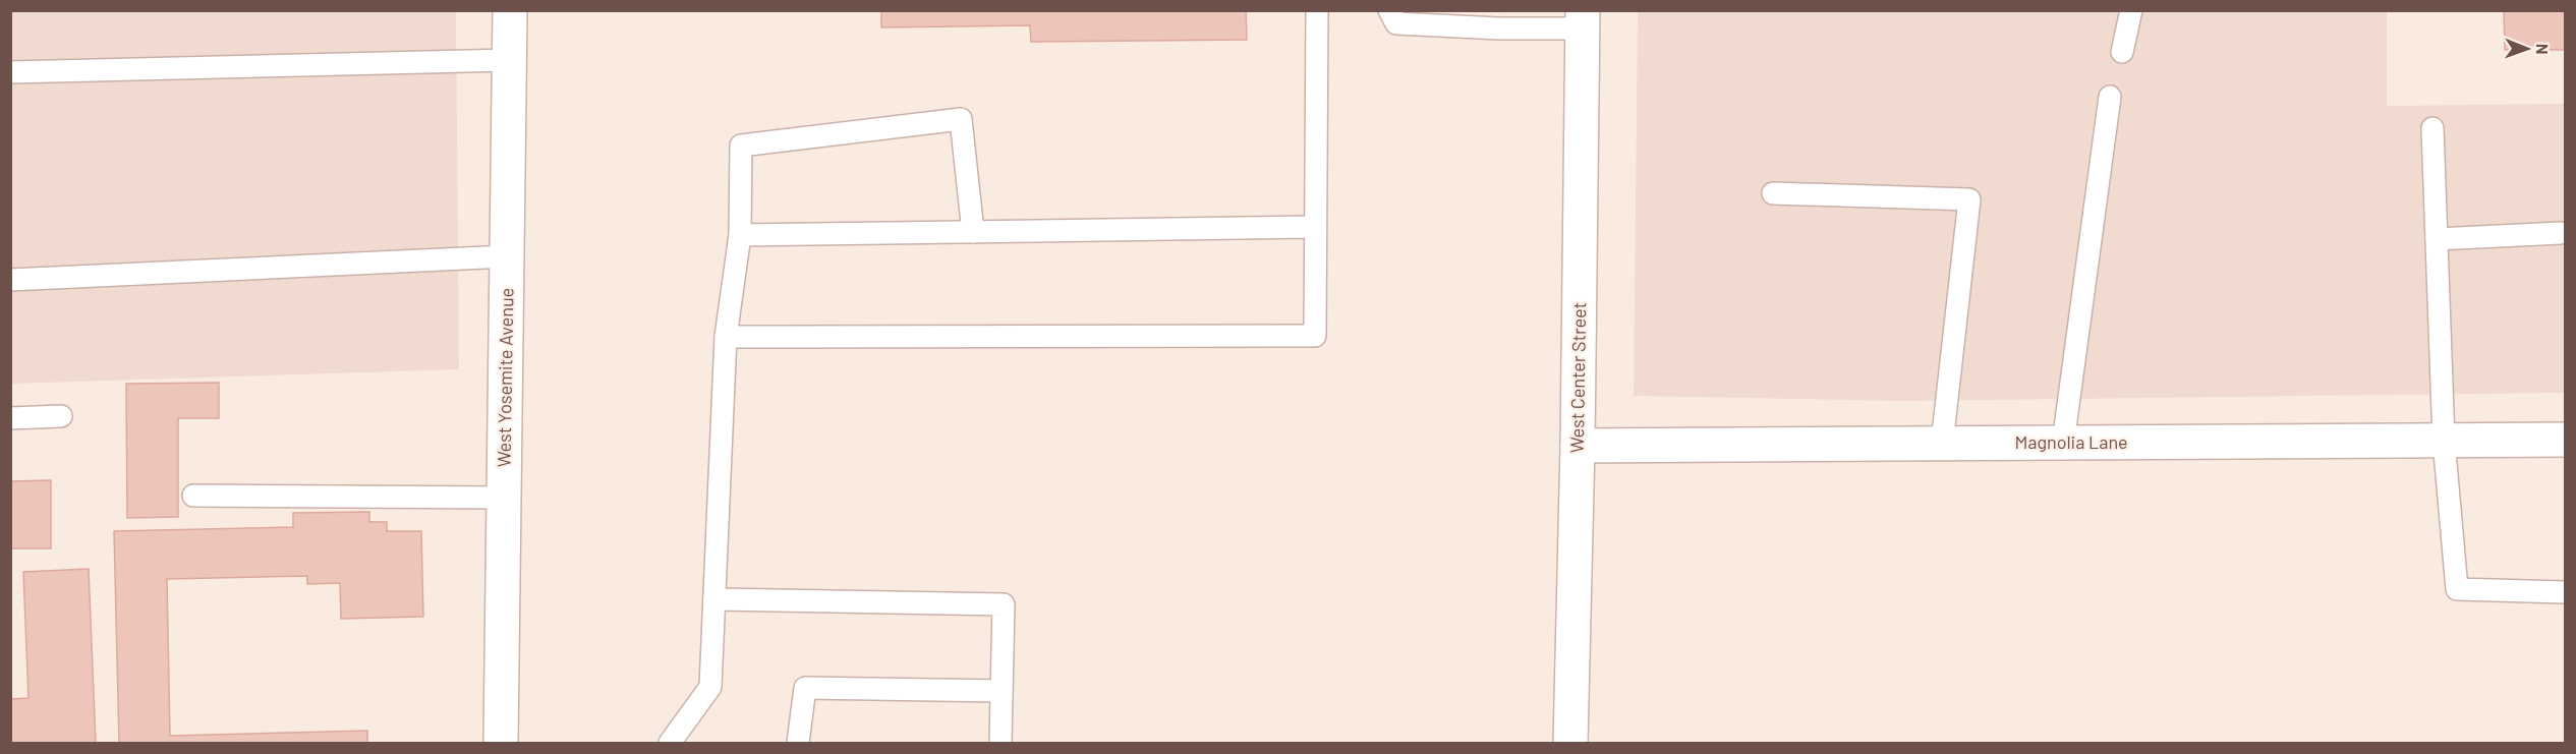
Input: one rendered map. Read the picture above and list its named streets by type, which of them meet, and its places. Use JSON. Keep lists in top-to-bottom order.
{
  "streets": {
    "street": ["West Yosemite Avenue", "West Center Street", "Magnolia Lane"]
  },
  "crossings": [
    ["West Center Street", "Magnolia Lane"]
  ],
  "north": "right"
}
